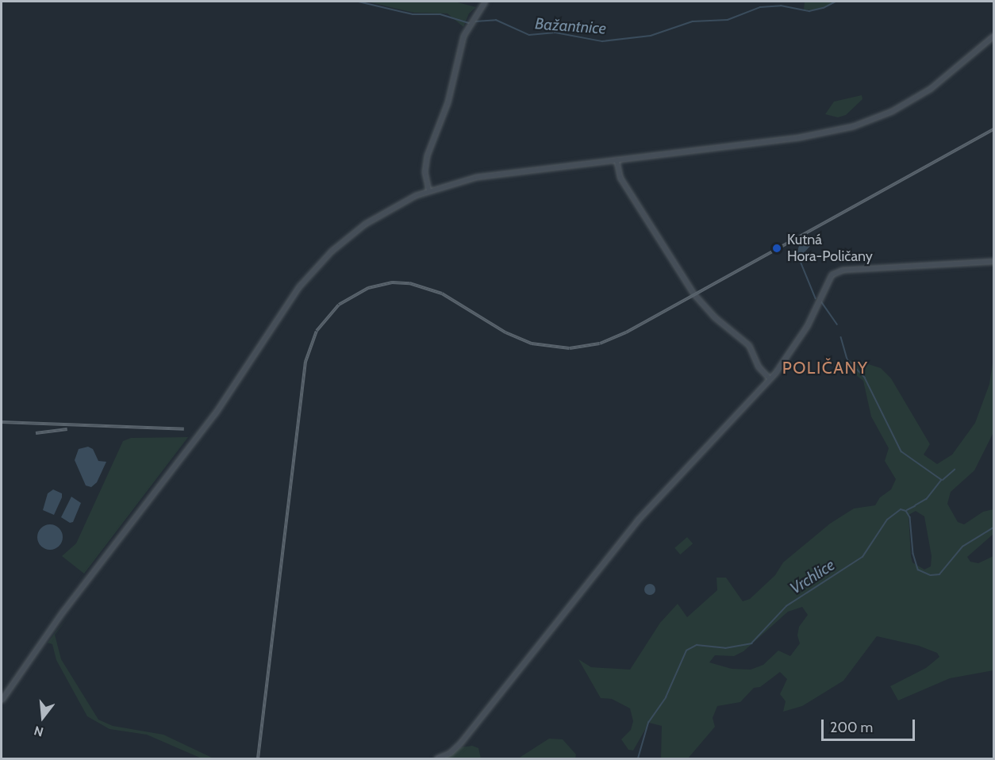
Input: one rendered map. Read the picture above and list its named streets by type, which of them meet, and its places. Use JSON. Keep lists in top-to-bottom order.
{
  "districts": ["POLIČANY"],
  "water": ["Bažantnice", "Vrchlice"],
  "places": ["Kutná Hora-Poličany"],
  "scale_bar": "200 m",
  "north": "bottom"
}
